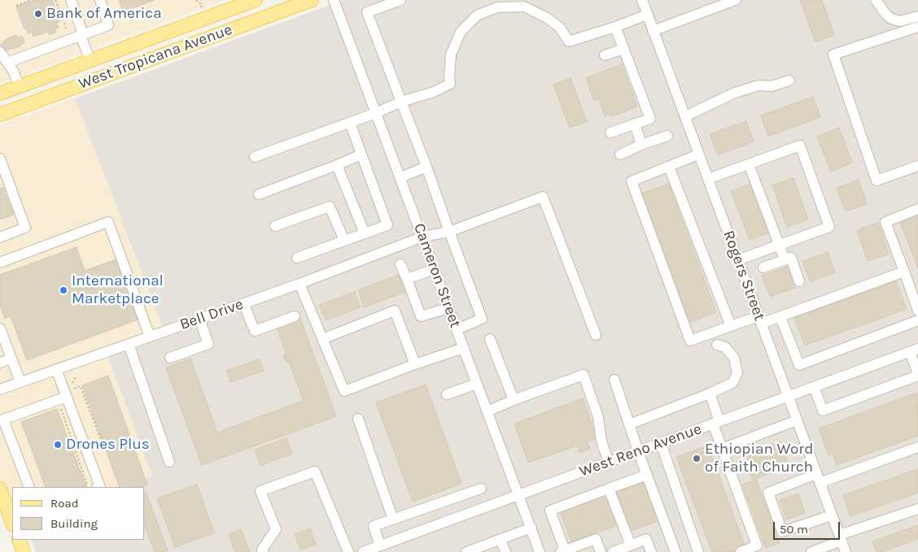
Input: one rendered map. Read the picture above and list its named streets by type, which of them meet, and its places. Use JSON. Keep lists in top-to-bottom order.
{
  "streets": {
    "main road": ["West Tropicana Avenue"],
    "street": [
      "Cameron Street",
      "Rogers Street",
      "Bell Drive",
      "West Reno Avenue"
    ]
  },
  "crossings": [
    ["Cameron Street", "Bell Drive"],
    ["Cameron Street", "West Reno Avenue"],
    ["Rogers Street", "West Reno Avenue"]
  ],
  "places": [
    "Bank of America",
    "International Marketplace",
    "Drones Plus",
    "Ethiopian Word of Faith Church"
  ],
  "legend": ["Road", "Building"],
  "scale_bar": "50 m"
}
